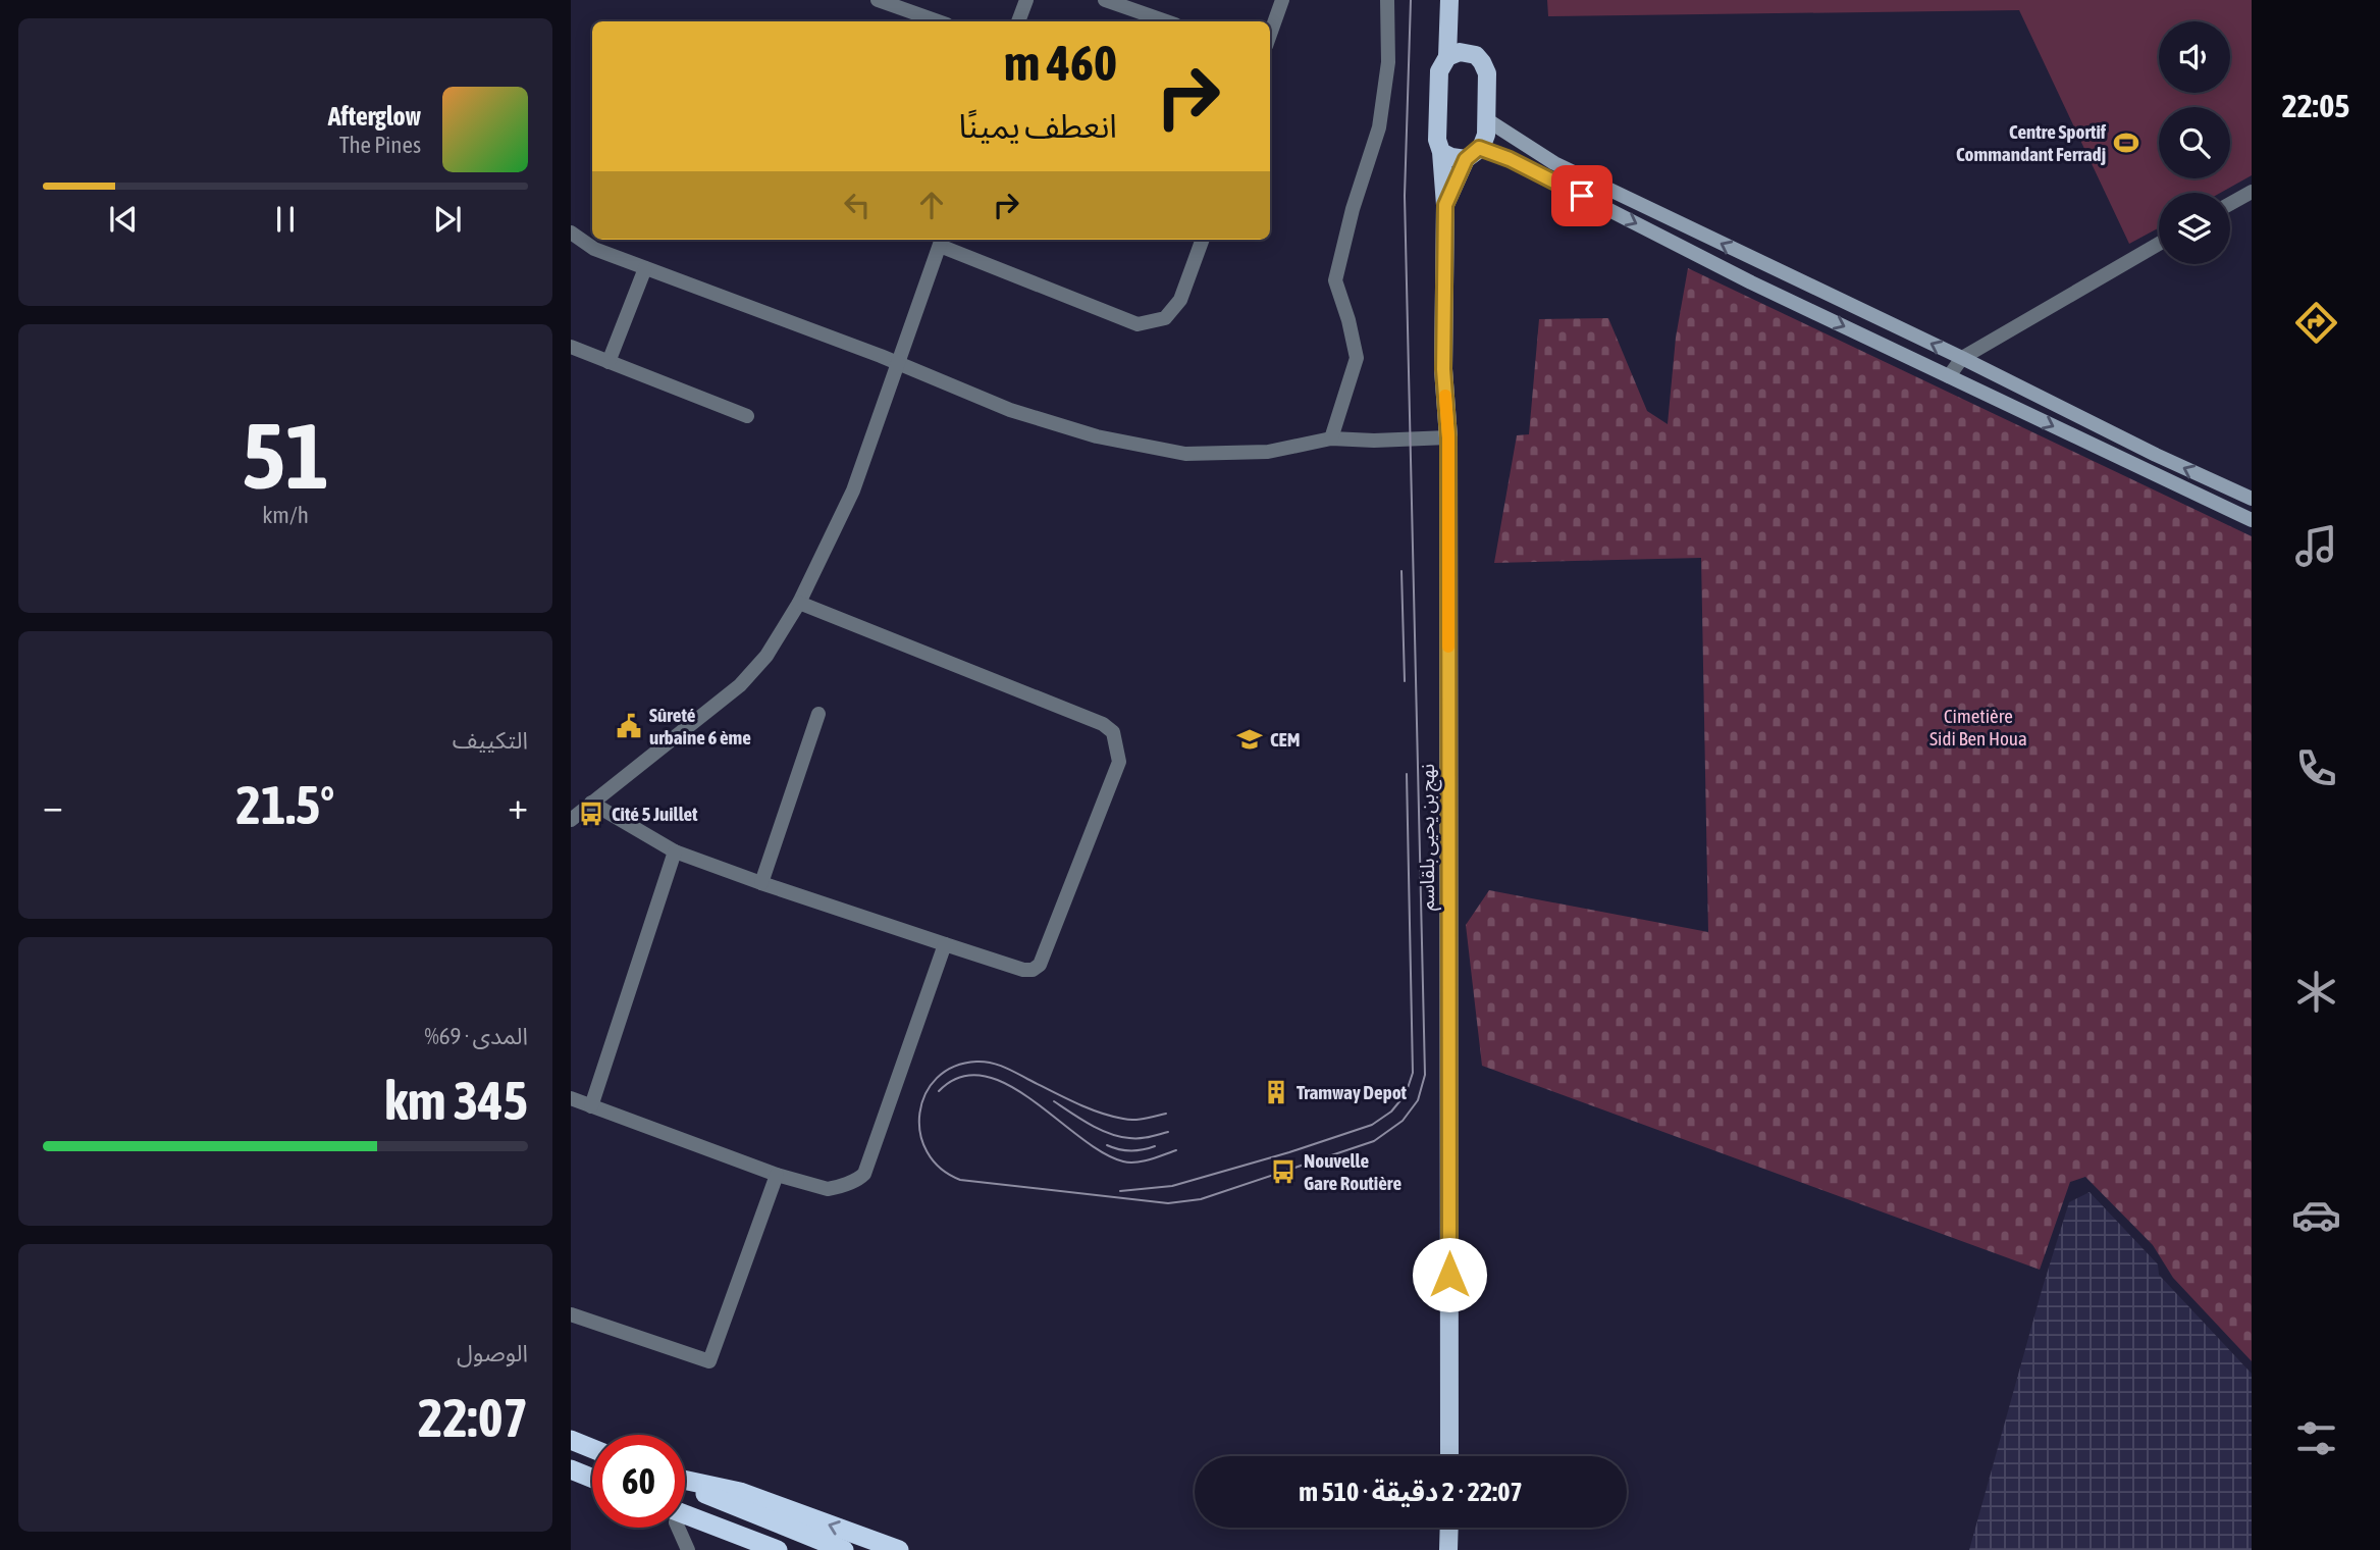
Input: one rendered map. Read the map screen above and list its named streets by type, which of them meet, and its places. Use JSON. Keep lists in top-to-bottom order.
{
  "streets": {
    "main road": ["نهج بن يحيى بلقاسم"]
  },
  "parks": ["Cimetière Sidi Ben Houa"],
  "places": {
    "sports": ["Centre Sportif Commandant Ferradj"],
    "public building": ["Sûreté urbaine 6 ème"],
    "school or university": ["CEM"],
    "bus stop": ["Cité 5 Juillet", "Nouvelle Gare Routière"],
    "building": ["Tramway Depot"]
  },
  "page": {
    "tabs": "22:05",
    "turn": ["460 m", "انعطف يمينًا"],
    "song": ["Afterglow", "The Pines"],
    "tile": [
      ["51", "km/h"],
      "التكييف",
      ["المدى · 69%", "345 km"],
      ["الوصول", "22:07"]
    ],
    "heat": ["−", "21.5°", "+"],
    "limit": "60",
    "trip": "22:07 · 2 دقيقة · 510 m"
  }
}
